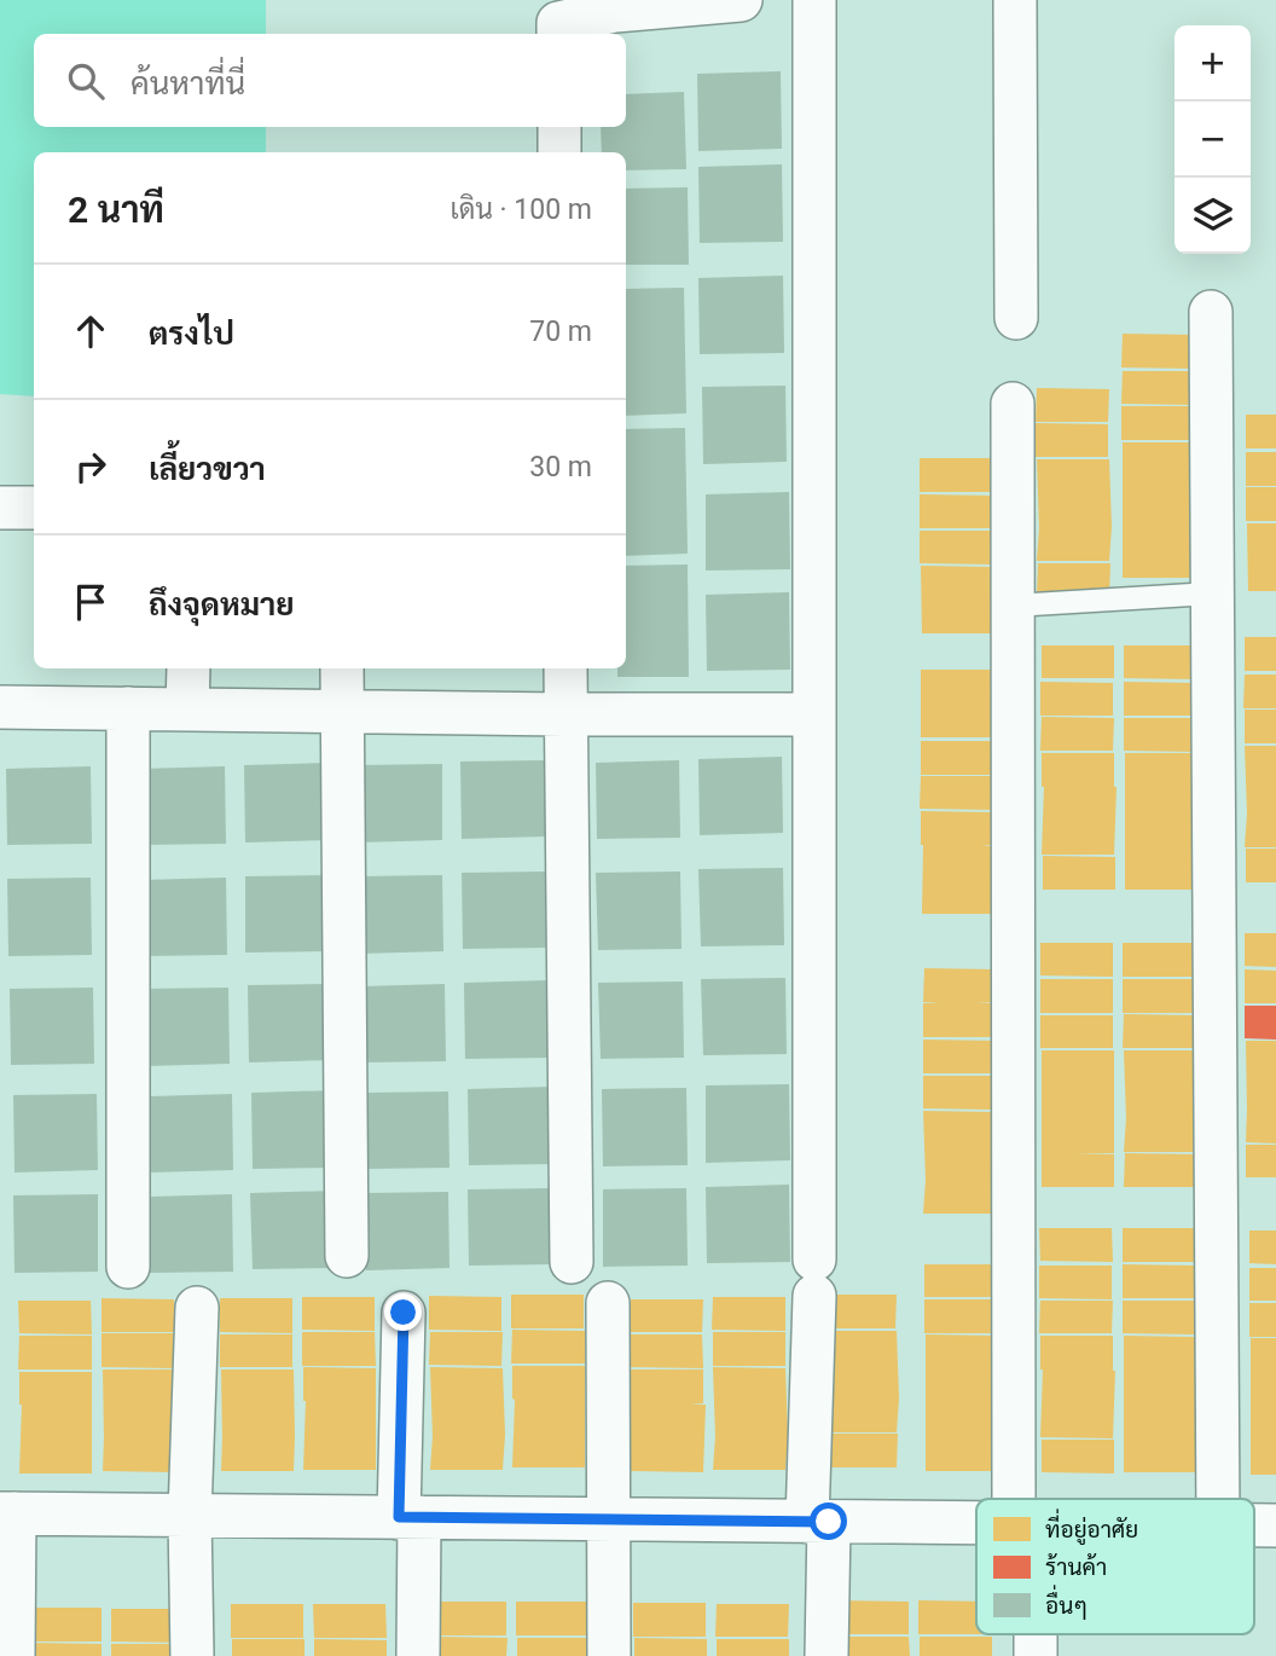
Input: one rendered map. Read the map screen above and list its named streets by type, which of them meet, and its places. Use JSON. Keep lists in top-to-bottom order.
{
  "legend": ["ที่อยู่อาศัย", "ร้านค้า", "อื่นๆ"],
  "page": {
    "map_buttons": ["+", "−"],
    "search": "ค้นหาที่นี่",
    "heading": ["2 นาที", "เดิน · 100 m"],
    "list": [
      ["ตรงไป", "70 m"],
      ["เลี้ยวขวา", "30 m"],
      "ถึงจุดหมาย"
    ]
  }
}
